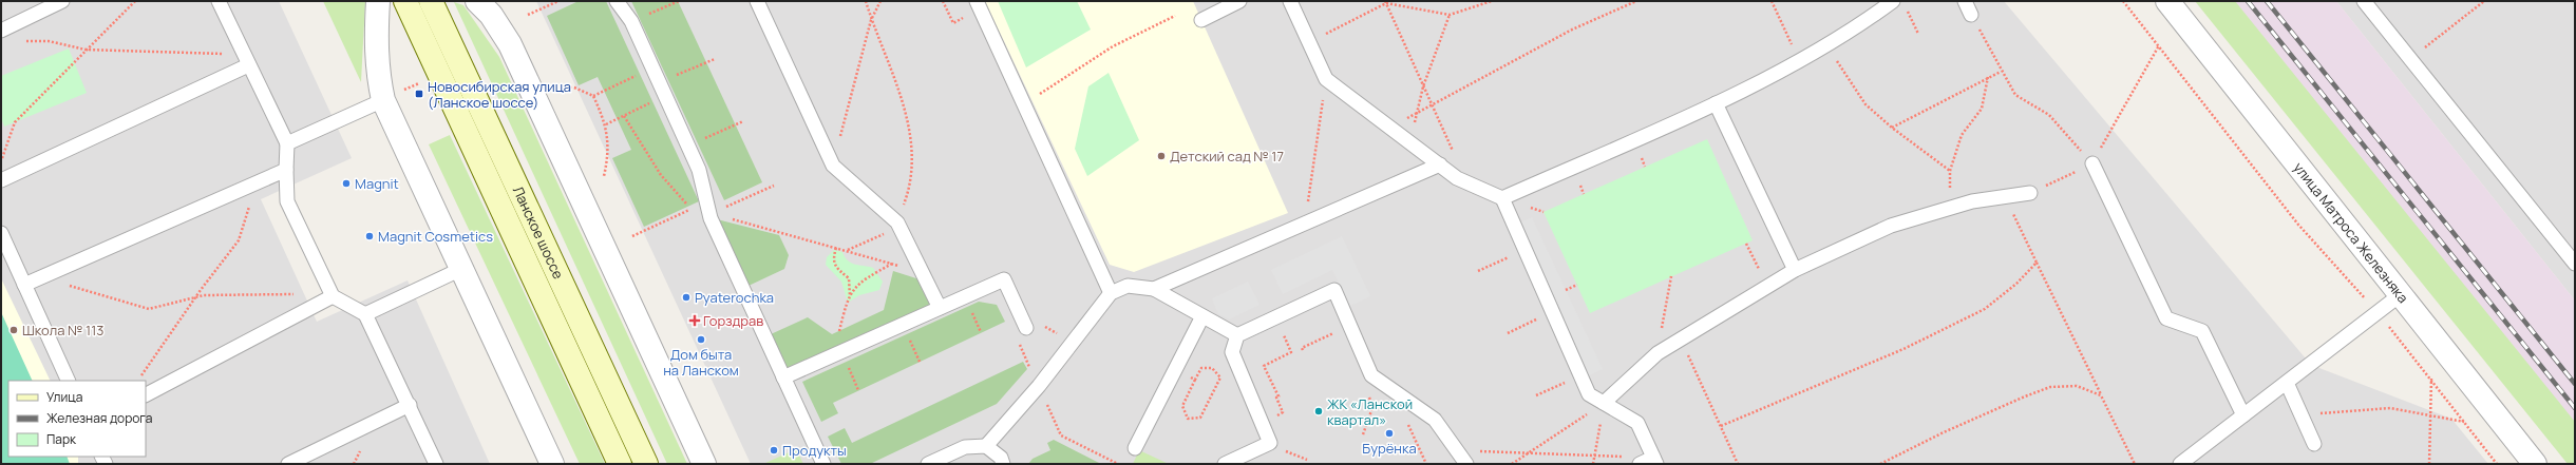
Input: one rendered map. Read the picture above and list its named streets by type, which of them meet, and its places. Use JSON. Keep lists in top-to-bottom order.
{
  "streets": {
    "main road": ["Ланское шоссе"],
    "street": ["улица Матроса Железняка"]
  },
  "places": {
    "transit": ["Новосибирская улица (Ланское шоссе)"],
    "other": [
      "Детский сад № 17",
      "Magnit",
      "Magnit Cosmetics",
      "Pyaterochka",
      "Школа № 113",
      "Дом быта на Ланском",
      "ЖК «Ланской квартал»",
      "Бурёнка",
      "Продукты"
    ],
    "health": ["Горздрав"]
  },
  "legend": ["Улица", "Железная дорога", "Парк"]
}
